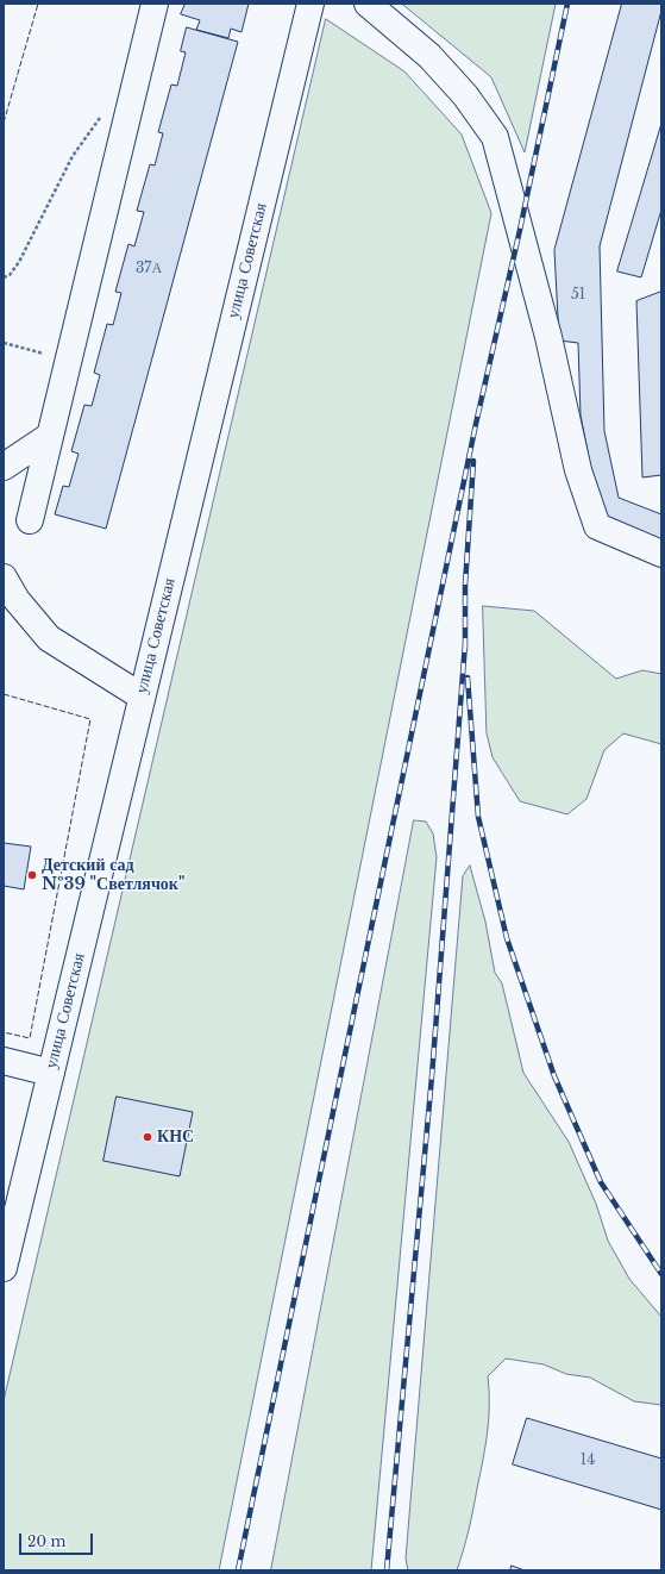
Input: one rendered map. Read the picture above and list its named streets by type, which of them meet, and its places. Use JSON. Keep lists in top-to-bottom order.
{
  "streets": {
    "street": ["улица Советская"]
  },
  "places": ["Детский сад №39 \"Светлячок\"", "КНС"],
  "house_numbers": ["37А", "51", "14"],
  "scale_bar": "20 m"
}
